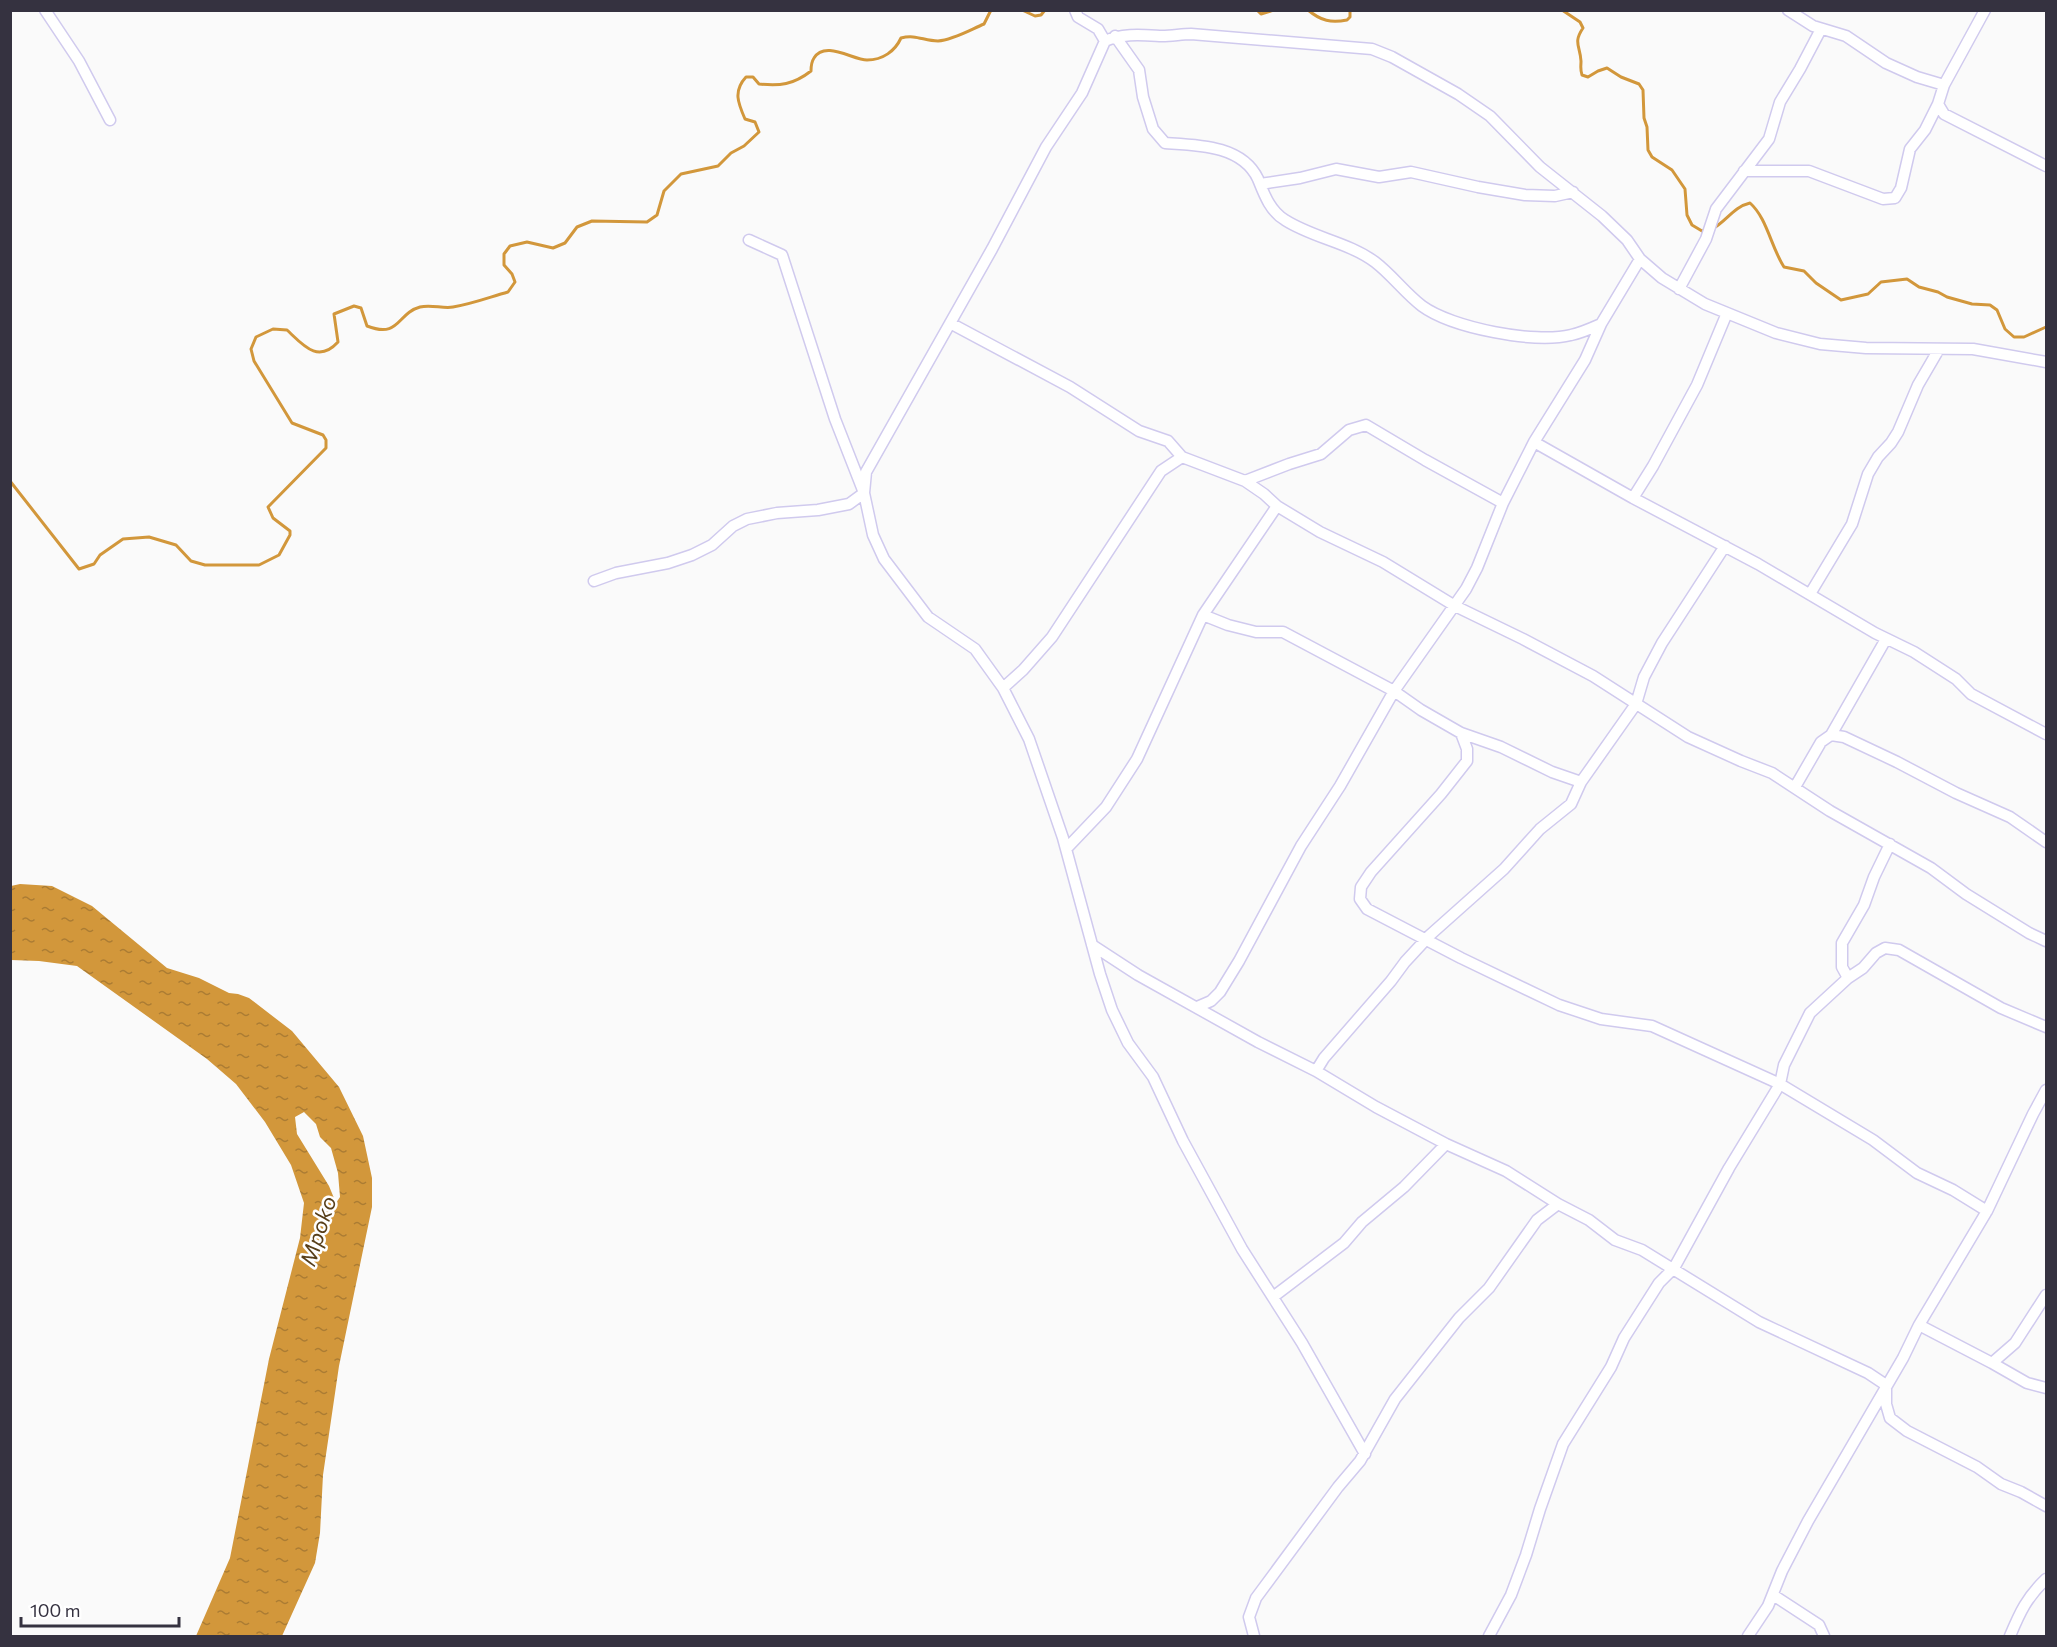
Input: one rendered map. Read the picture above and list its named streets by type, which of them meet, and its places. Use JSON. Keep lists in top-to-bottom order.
{
  "water": ["Mpoko"],
  "scale_bar": "100 m"
}
